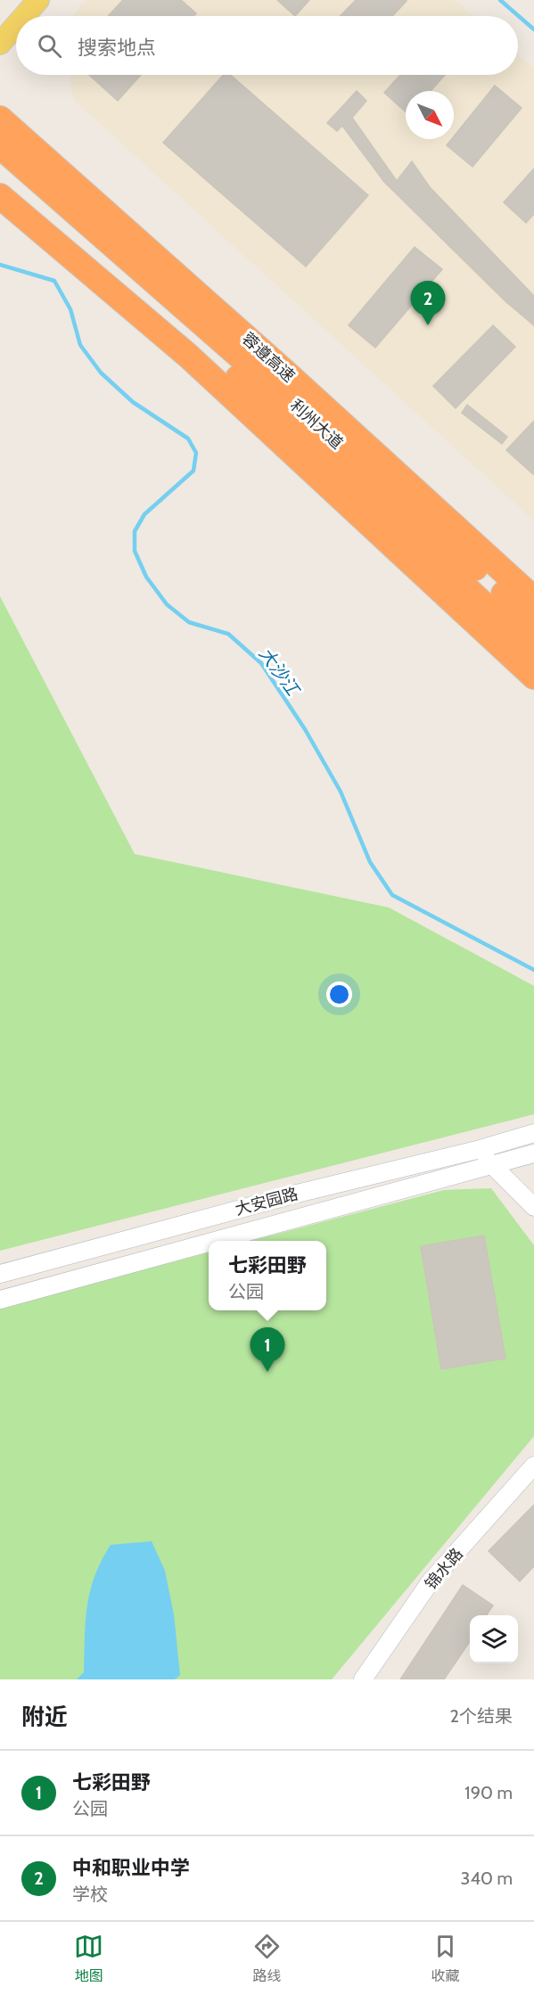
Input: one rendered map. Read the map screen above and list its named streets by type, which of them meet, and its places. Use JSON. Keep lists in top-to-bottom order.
{
  "streets": {
    "highway": ["蓉遵高速", "利州大道"],
    "street": ["大安园路", "锦水路"]
  },
  "water": ["大沙江"],
  "north": "bottom right",
  "page": {
    "search": "搜索地点",
    "pins": ["2", "1"],
    "popup": ["七彩田野", "公园"],
    "heading": ["附近", "2个结果"],
    "list": [
      {
        "mark": "1",
        "name": "七彩田野",
        "note": "公园",
        "value": "190 m"
      },
      {
        "mark": "2",
        "name": "中和职业中学",
        "note": "学校",
        "value": "340 m"
      }
    ],
    "nav": ["地图", "路线", "收藏"]
  }
}
